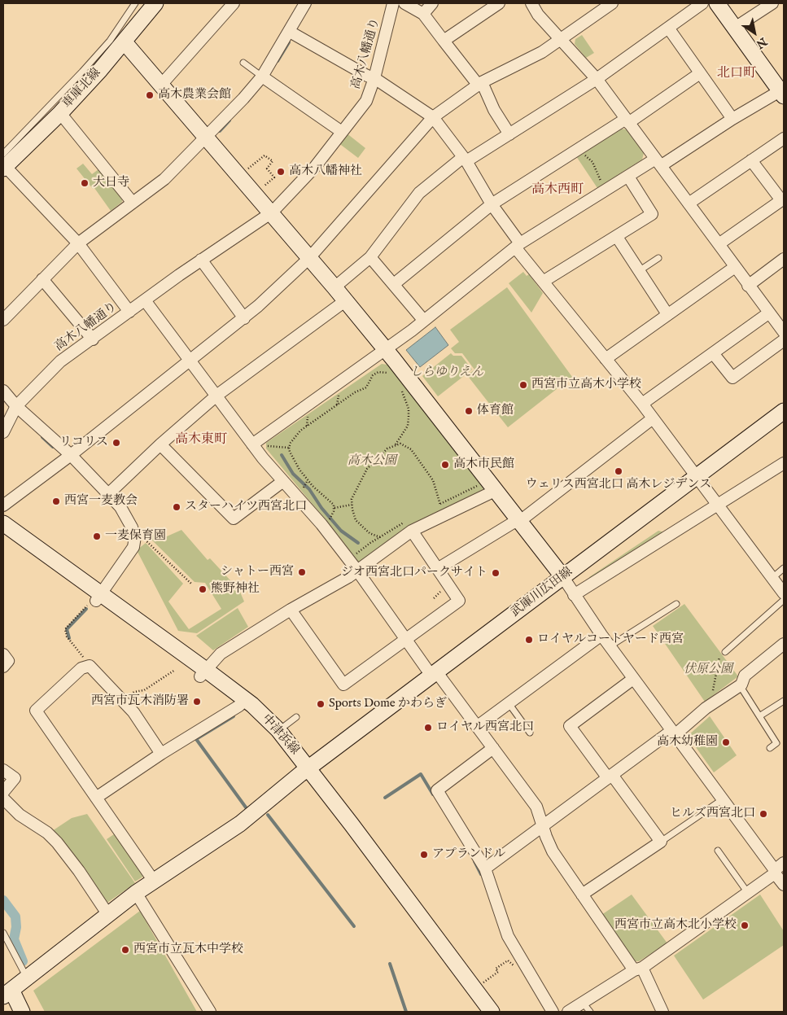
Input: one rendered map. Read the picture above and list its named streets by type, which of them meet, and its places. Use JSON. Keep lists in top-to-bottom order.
{
  "streets": {
    "street": [
      "高木八幡通り",
      "車庫北線",
      "武庫川広田線",
      "中津浜線"
    ]
  },
  "crossings": [
    ["武庫川広田線", "中津浜線"]
  ],
  "districts": ["北口町", "高木西町", "高木東町"],
  "parks": ["しらゆりえん", "高木公園", "伏原公園"],
  "places": [
    "高木農業会館",
    "高木八幡神社",
    "大日寺",
    "西宮市立高木小学校",
    "体育館",
    "リコリス",
    "高木市民館",
    "ウェリス西宮北口 高木レジデンス",
    "西宮一麦教会",
    "スターハイツ西宮北口",
    "一麦保育園",
    "シャトー西宮",
    "ジオ西宮北口パークサイト",
    "熊野神社",
    "ロイヤルコートヤード西宮",
    "西宮市瓦木消防署",
    "Sports Dome かわらぎ",
    "ロイヤル西宮北口",
    "高木幼稚園",
    "ヒルズ西宮北口",
    "アプランドル",
    "西宮市立高木北小学校",
    "西宮市立瓦木中学校"
  ],
  "north": "bottom right"
}
